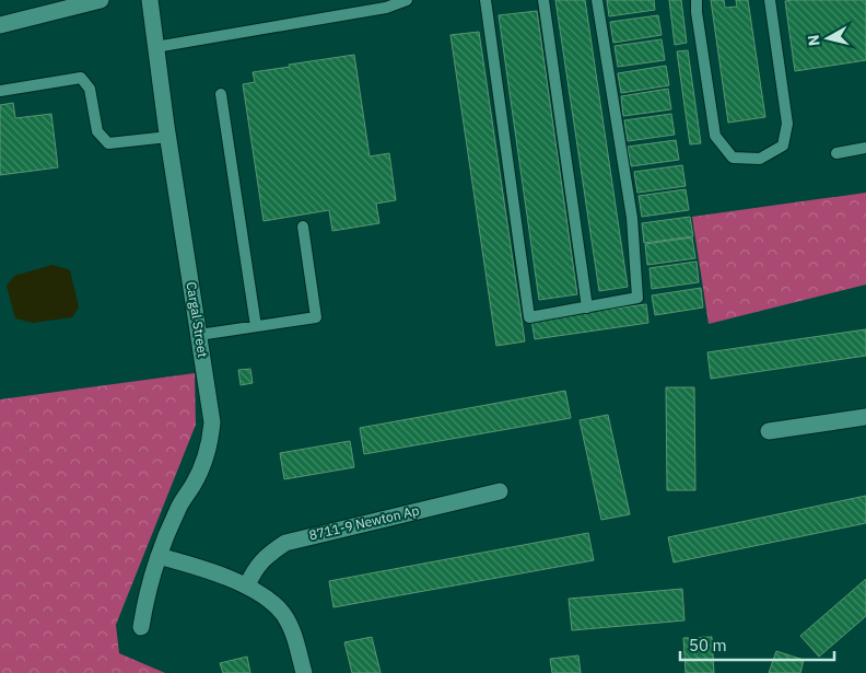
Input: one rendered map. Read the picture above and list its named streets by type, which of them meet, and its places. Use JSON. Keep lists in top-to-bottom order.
{
  "streets": {
    "street": ["Cargal Street", "8711-9 Newton Ap"]
  },
  "scale_bar": "50 m",
  "north": "left"
}
